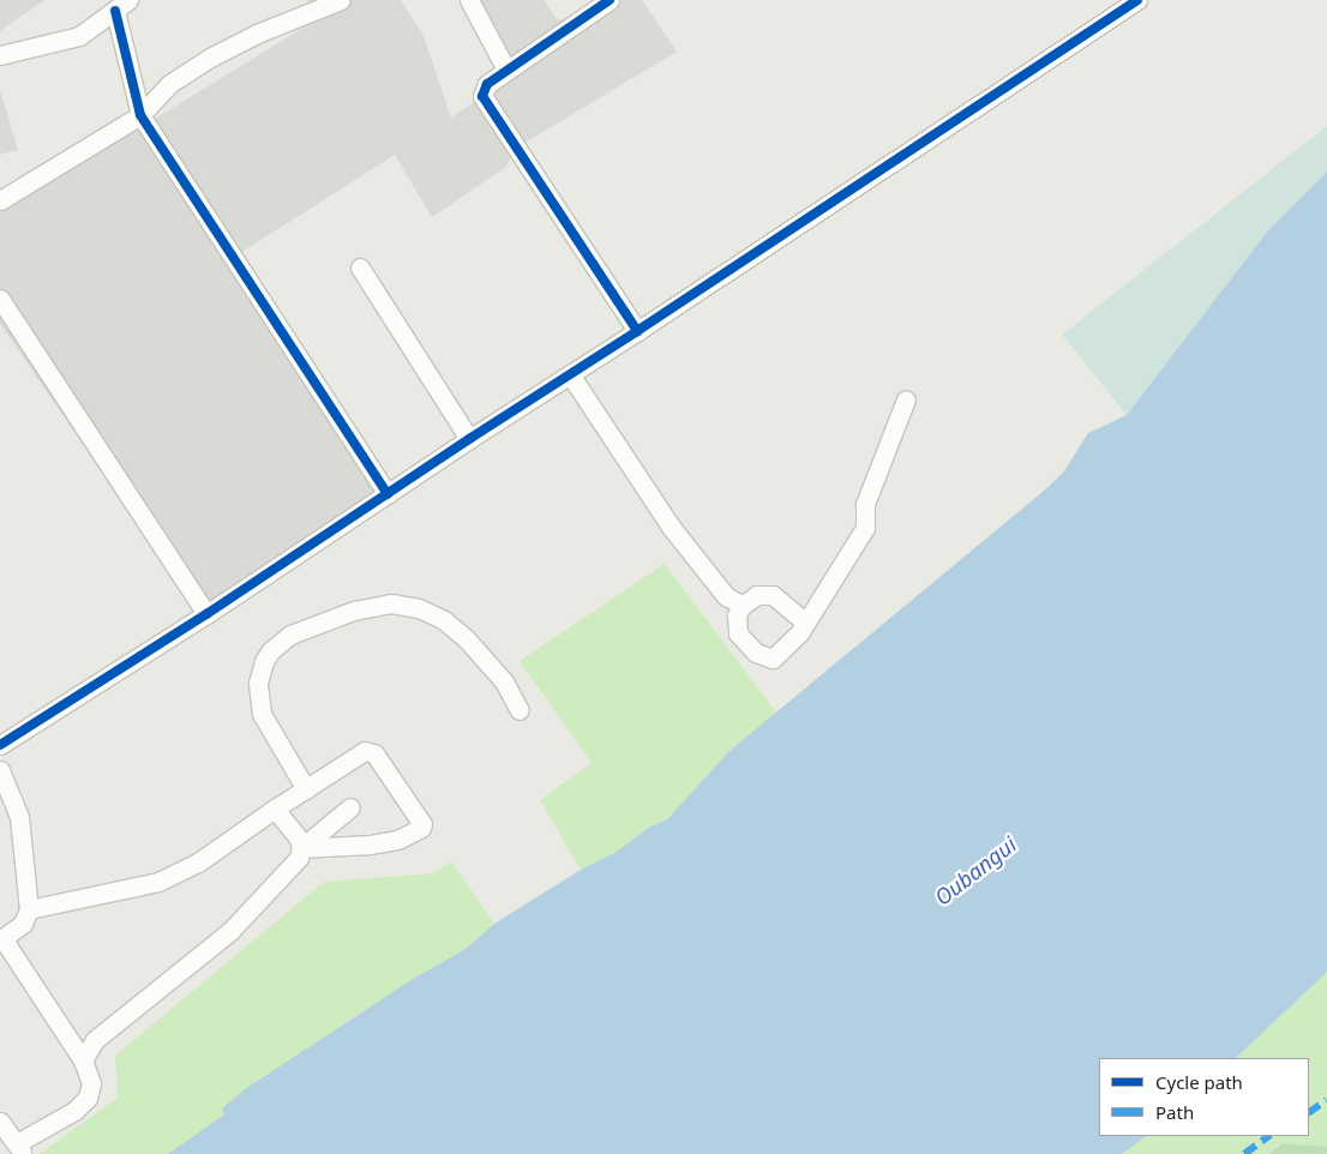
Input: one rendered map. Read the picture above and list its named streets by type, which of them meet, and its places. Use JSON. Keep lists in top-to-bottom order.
{
  "water": ["Oubangui"],
  "legend": ["Cycle path", "Path"]
}
